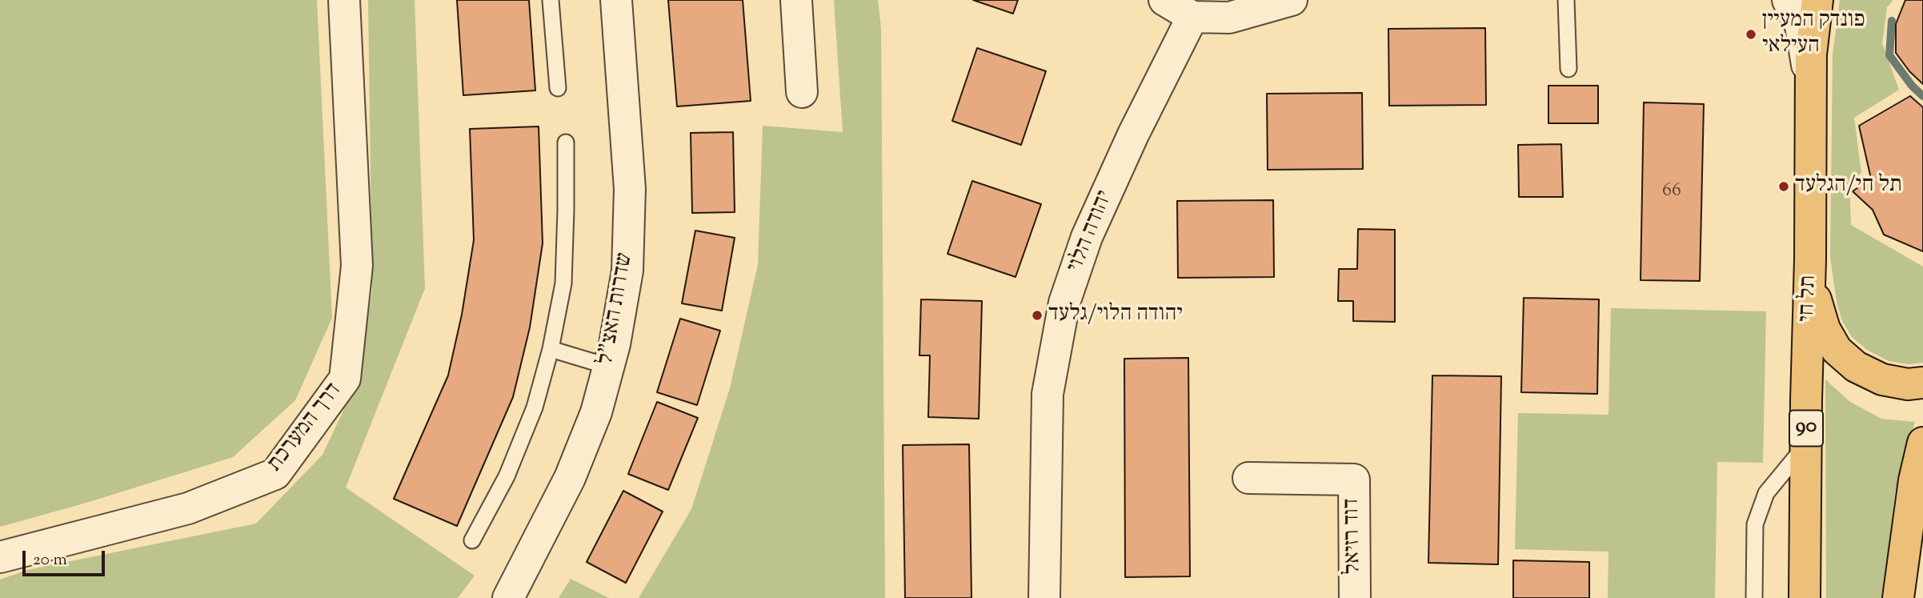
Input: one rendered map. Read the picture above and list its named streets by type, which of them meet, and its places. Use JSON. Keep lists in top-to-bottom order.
{
  "streets": {
    "highway": ["תל חי", "90"],
    "street": [
      "יהודה הלוי",
      "שדרות האצ\"ל",
      "דרך המערכת",
      "דוד רזיאל"
    ]
  },
  "places": ["פונדק המעיין העילאי", "תל חי/הגלעד", "יהודה הלוי/גלעד"],
  "house_numbers": ["66"],
  "scale_bar": "20 m"
}
